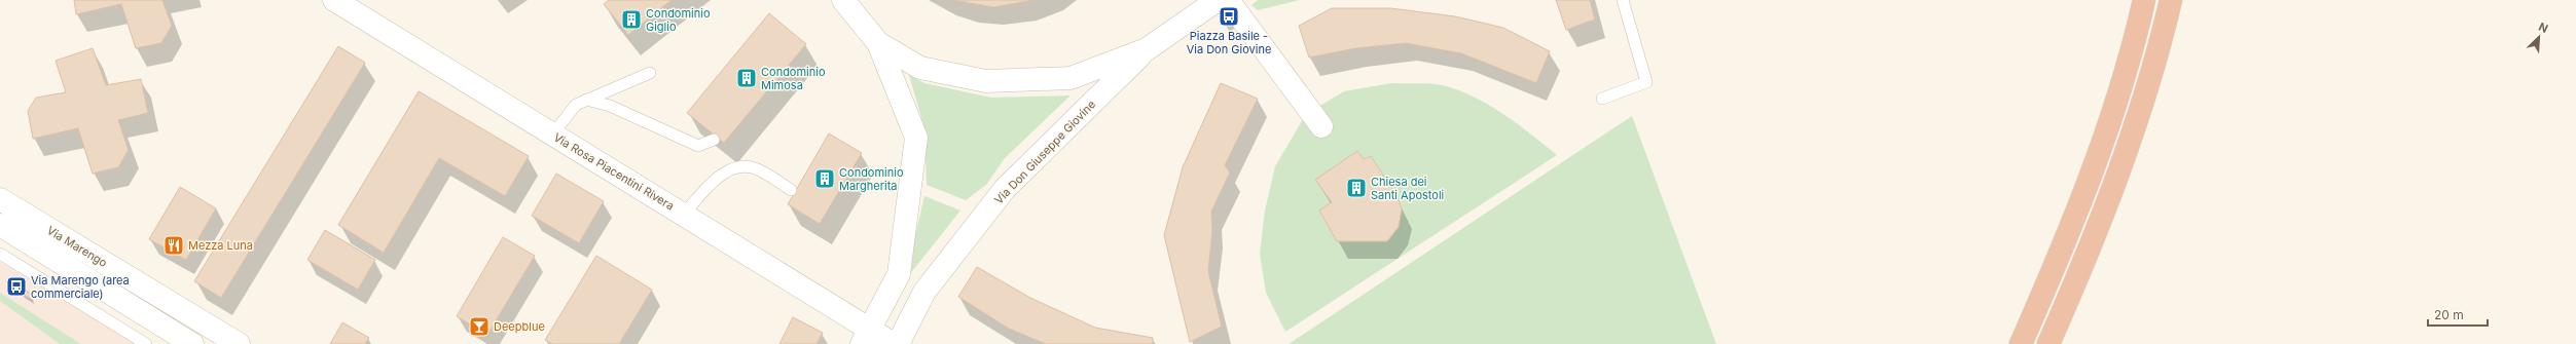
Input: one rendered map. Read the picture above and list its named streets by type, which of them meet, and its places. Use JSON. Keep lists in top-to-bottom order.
{
  "streets": {
    "street": ["Via Don Giuseppe Giovine", "Via Rosa Piacentini Rivera", "Via Marengo"]
  },
  "places": {
    "bus stop": ["Piazza Basile - Via Don Giovine", "Via Marengo (area commerciale)"],
    "building": [
      "Condominio Giglio",
      "Condominio Mimosa",
      "Condominio Margherita",
      "Chiesa dei Santi Apostoli"
    ],
    "restaurant": ["Mezza Luna"],
    "bar": ["Deepblue"]
  },
  "scale_bar": "20 m",
  "north": "top right"
}
